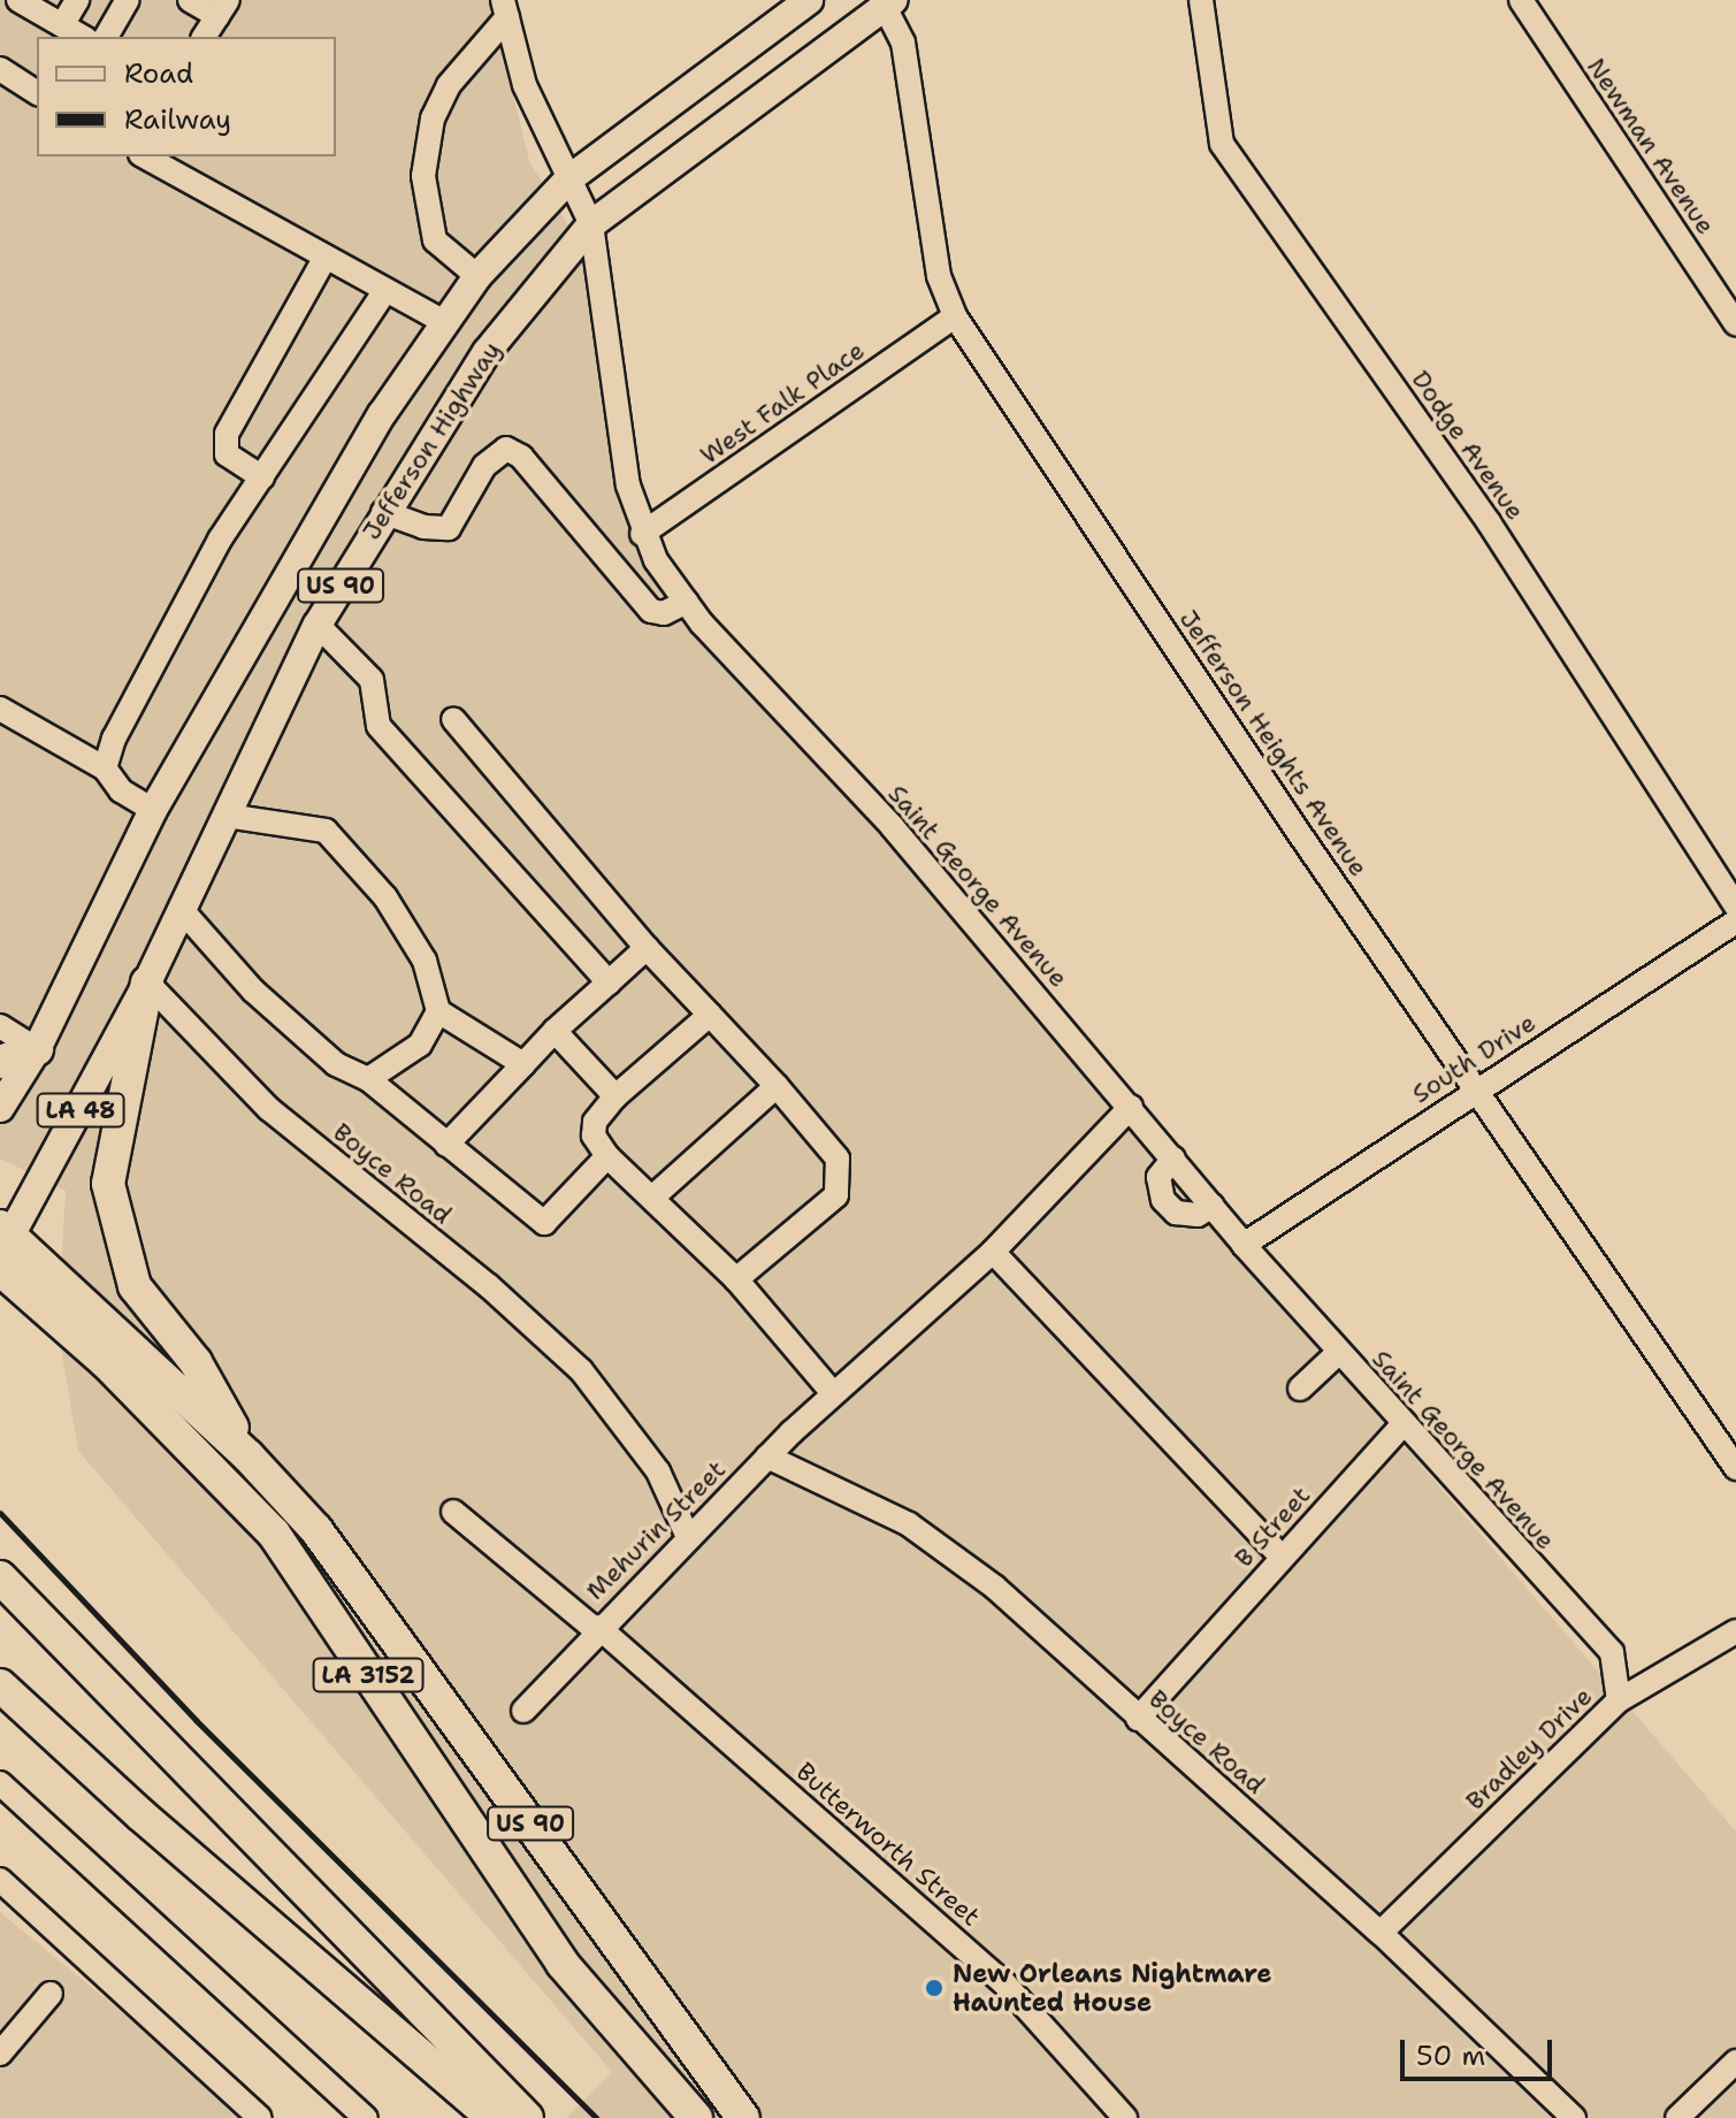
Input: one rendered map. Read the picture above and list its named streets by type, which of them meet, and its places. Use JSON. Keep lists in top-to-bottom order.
{
  "streets": {
    "highway": ["US 90", "LA 3152"],
    "main road": ["Jefferson Highway", "LA 48"],
    "street": [
      "Newman Avenue",
      "West Falk Place",
      "Dodge Avenue",
      "Jefferson Heights Avenue",
      "Saint George Avenue",
      "South Drive",
      "Boyce Road",
      "B Street",
      "Mehurin Street",
      "Bradley Drive",
      "Butterworth Street"
    ]
  },
  "crossings": [
    ["West Falk Place", "Jefferson Heights Avenue"],
    ["West Falk Place", "Saint George Avenue"],
    ["Jefferson Highway", "US 90"],
    ["Jefferson Highway", "Jefferson Heights Avenue"],
    ["Jefferson Highway", "Saint George Avenue"],
    ["Jefferson Highway", "Boyce Road"],
    ["US 90", "Boyce Road"],
    ["Jefferson Heights Avenue", "South Drive"],
    ["Saint George Avenue", "South Drive"],
    ["Saint George Avenue", "B Street"],
    ["Saint George Avenue", "Mehurin Street"],
    ["Saint George Avenue", "Bradley Drive"],
    ["Boyce Road", "B Street"],
    ["Boyce Road", "Mehurin Street"],
    ["Boyce Road", "Bradley Drive"],
    ["Mehurin Street", "Butterworth Street"]
  ],
  "places": ["New Orleans Nightmare Haunted House"],
  "legend": ["Road", "Railway"],
  "scale_bar": "50 m"
}
